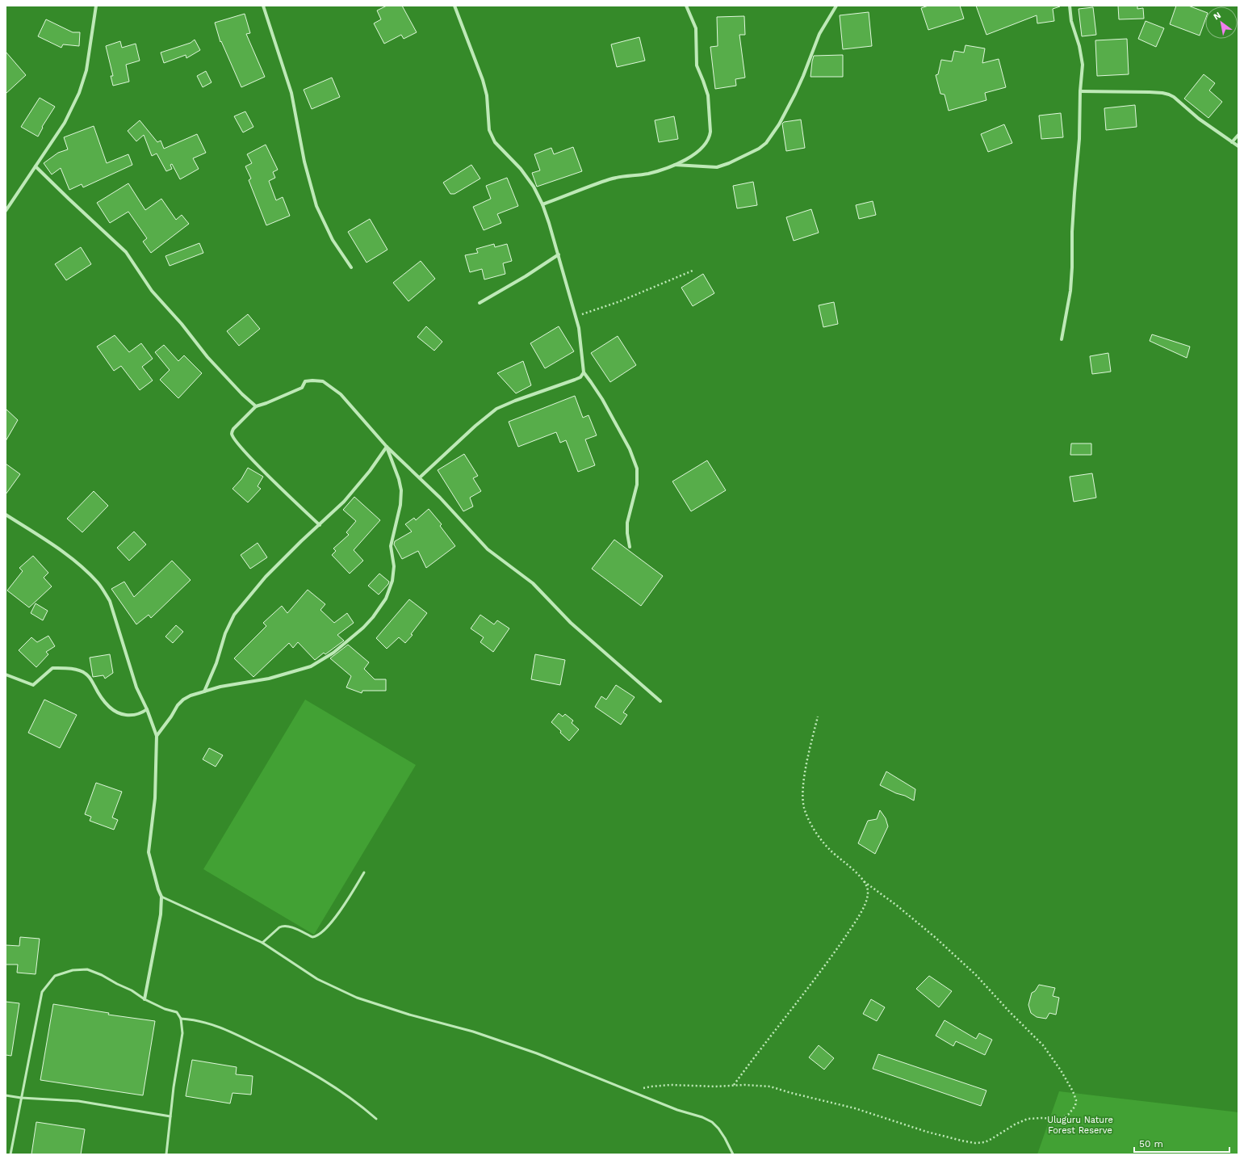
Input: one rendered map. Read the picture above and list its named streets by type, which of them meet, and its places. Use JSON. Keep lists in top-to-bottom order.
{
  "parks": ["Uluguru Nature Forest Reserve"],
  "scale_bar": "50 m",
  "north": "top left"
}
